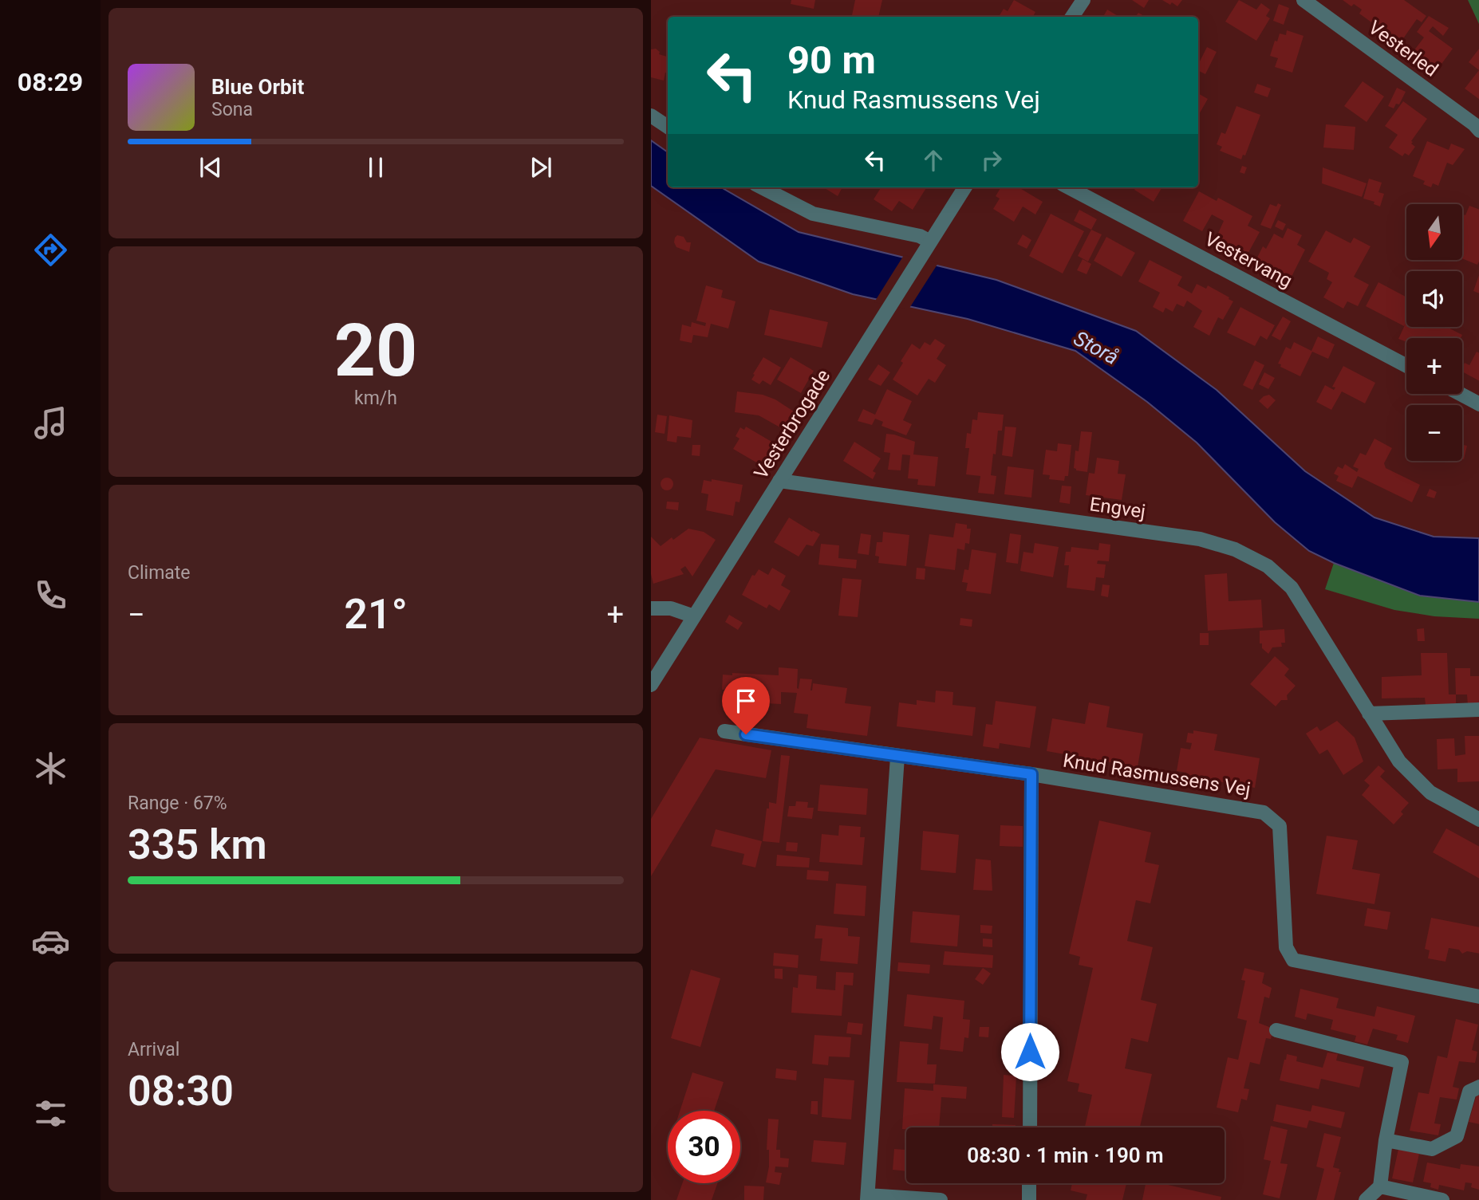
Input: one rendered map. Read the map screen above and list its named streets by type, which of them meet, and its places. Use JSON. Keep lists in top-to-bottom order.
{
  "streets": {
    "street": [
      "Vesterled",
      "Vestervang",
      "Vesterbrogade",
      "Engvej",
      "Knud Rasmussens Vej"
    ]
  },
  "crossings": [
    ["Vesterbrogade", "Engvej"]
  ],
  "water": ["Storå"],
  "north": "bottom",
  "page": {
    "tabs": "08:29",
    "turn": ["90 m", "Knud Rasmussens Vej"],
    "song": ["Blue Orbit", "Sona"],
    "map_buttons": ["+", "−"],
    "tile": [
      ["20", "km/h"],
      "Climate",
      ["Range · 67%", "335 km"],
      ["Arrival", "08:30"]
    ],
    "heat": ["−", "21°", "+"],
    "limit": "30",
    "trip": "08:30 · 1 min · 190 m"
  }
}
